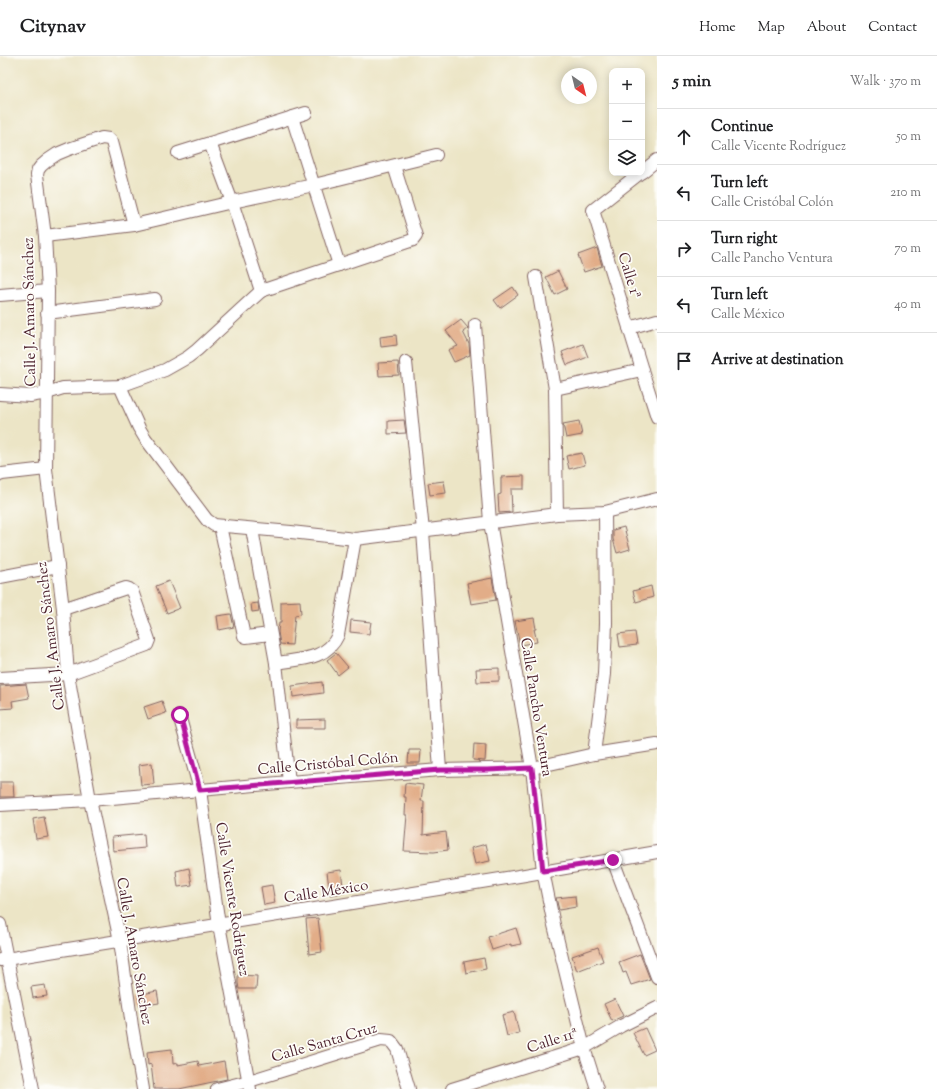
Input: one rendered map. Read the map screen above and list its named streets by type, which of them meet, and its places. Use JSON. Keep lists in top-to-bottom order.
{
  "streets": {
    "street": [
      "Calle 1ª",
      "Calle J. Amaro Sánchez",
      "Calle Pancho Ventura",
      "Calle Cristóbal Colón",
      "Calle México",
      "Calle Vicente Rodríguez",
      "Calle 11ª",
      "Calle Santa Cruz"
    ]
  },
  "crossings": [
    ["Calle J. Amaro Sánchez", "Calle Cristóbal Colón"],
    ["Calle J. Amaro Sánchez", "Calle México"],
    ["Calle Pancho Ventura", "Calle Cristóbal Colón"],
    ["Calle Pancho Ventura", "Calle México"],
    ["Calle Pancho Ventura", "Calle 11ª"],
    ["Calle Cristóbal Colón", "Calle Vicente Rodríguez"],
    ["Calle México", "Calle Vicente Rodríguez"],
    ["Calle Vicente Rodríguez", "Calle Santa Cruz"]
  ],
  "north": "bottom right",
  "page": {
    "header": "Citynav",
    "nav": [
      "Home",
      "Map",
      "About",
      "Contact"
    ],
    "heading": ["5 min", "Walk · 370 m"],
    "map_buttons": ["+", "−"],
    "list": [
      ["Continue", "Calle Vicente Rodríguez", "50 m"],
      ["Turn left", "Calle Cristóbal Colón", "210 m"],
      ["Turn right", "Calle Pancho Ventura", "70 m"],
      ["Turn left", "Calle México", "40 m"],
      "Arrive at destination"
    ]
  }
}
